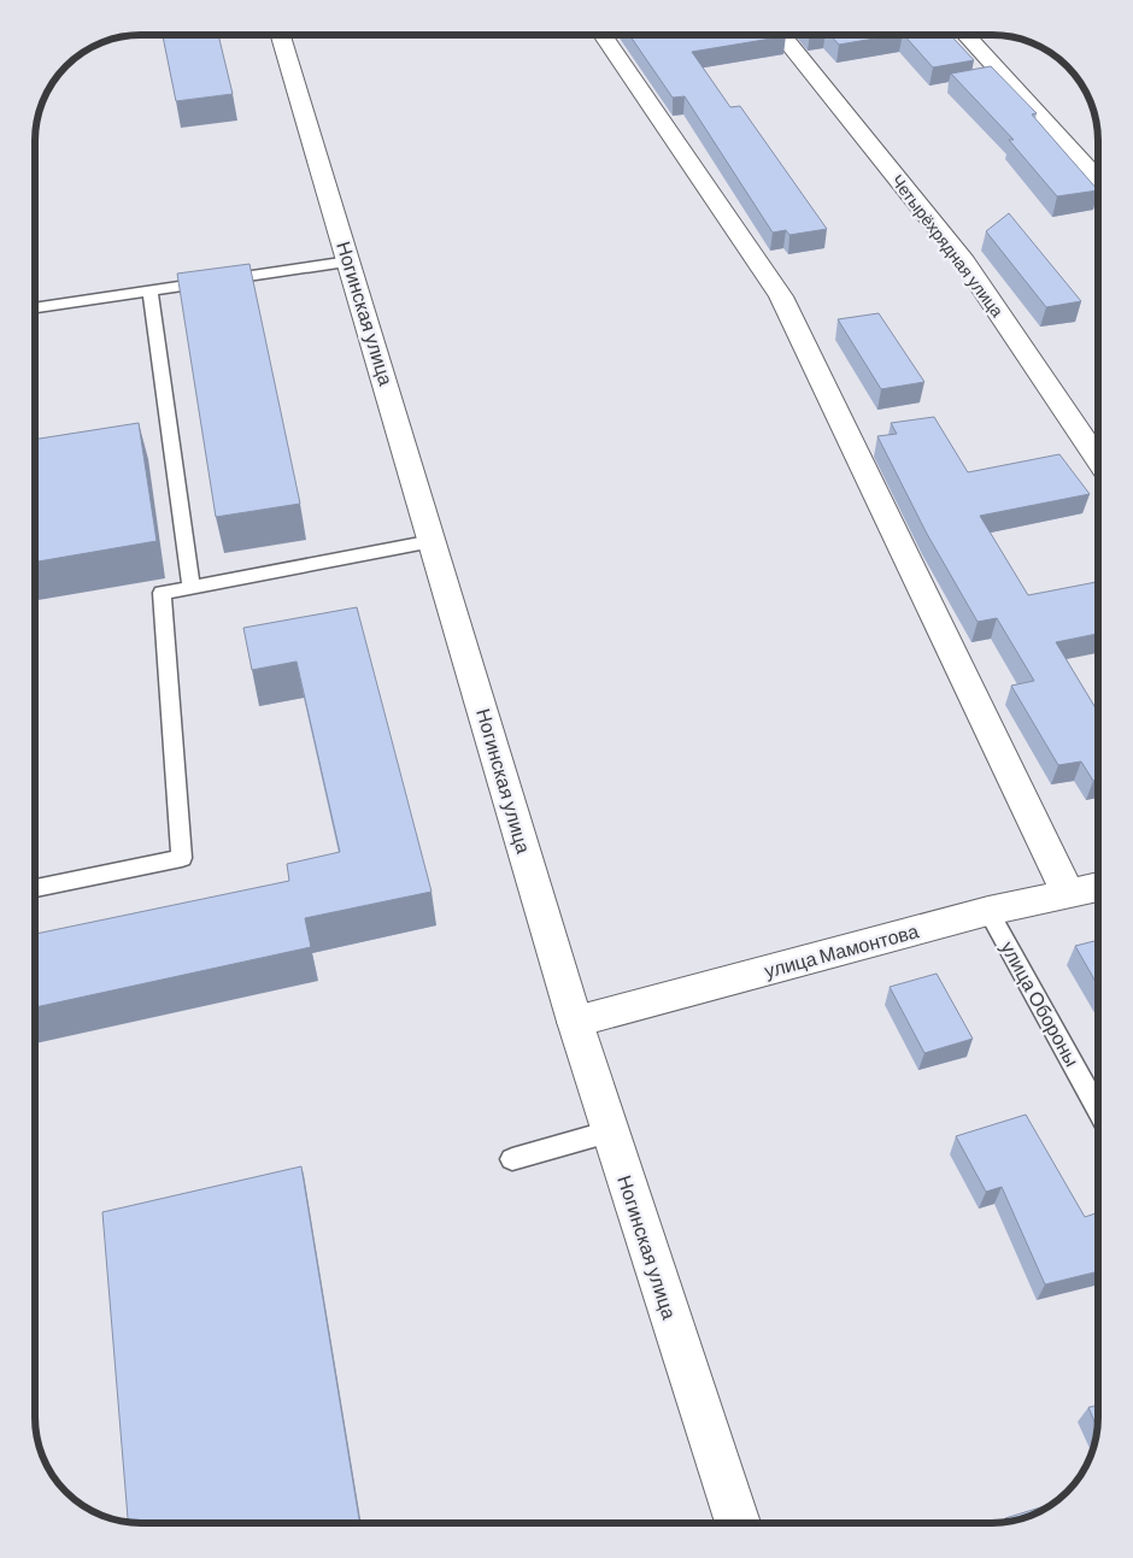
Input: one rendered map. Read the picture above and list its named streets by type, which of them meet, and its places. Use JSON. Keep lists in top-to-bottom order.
{
  "streets": {
    "street": ["Четырёхрядная улица", "Ногинская улица", "улица Мамонтова"],
    "lane": ["улица Обороны"]
  },
  "crossings": [
    ["Ногинская улица", "улица Мамонтова"],
    ["улица Мамонтова", "улица Обороны"]
  ]
}
